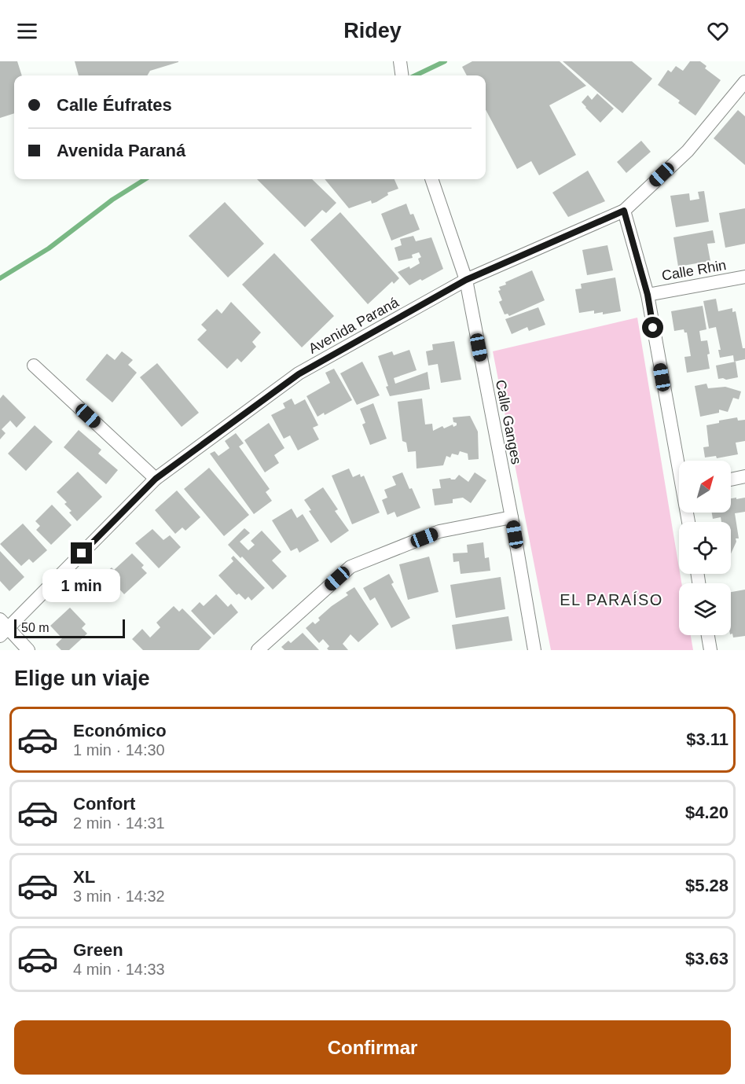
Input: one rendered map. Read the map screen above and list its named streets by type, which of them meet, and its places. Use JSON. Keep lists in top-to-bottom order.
{
  "streets": {
    "street": ["Calle Rhin", "Avenida Paraná", "Calle Ganges"]
  },
  "crossings": [
    ["Avenida Paraná", "Calle Ganges"]
  ],
  "districts": ["EL PARAÍSO"],
  "scale_bar": "50 m",
  "north": "top right",
  "page": {
    "header": "Ridey",
    "banner": ["Calle Éufrates", "Avenida Paraná"],
    "bubble": "1 min",
    "scale": "50 m",
    "heading": "Elige un viaje",
    "list": [
      {
        "name": "Económico",
        "note": "1 min · 14:30",
        "value": "$3.11"
      },
      {
        "name": "Confort",
        "note": "2 min · 14:31",
        "value": "$4.20"
      },
      {
        "name": "XL",
        "note": "3 min · 14:32",
        "value": "$5.28"
      },
      {
        "name": "Green",
        "note": "4 min · 14:33",
        "value": "$3.63"
      }
    ],
    "buttons": "Confirmar"
  }
}
